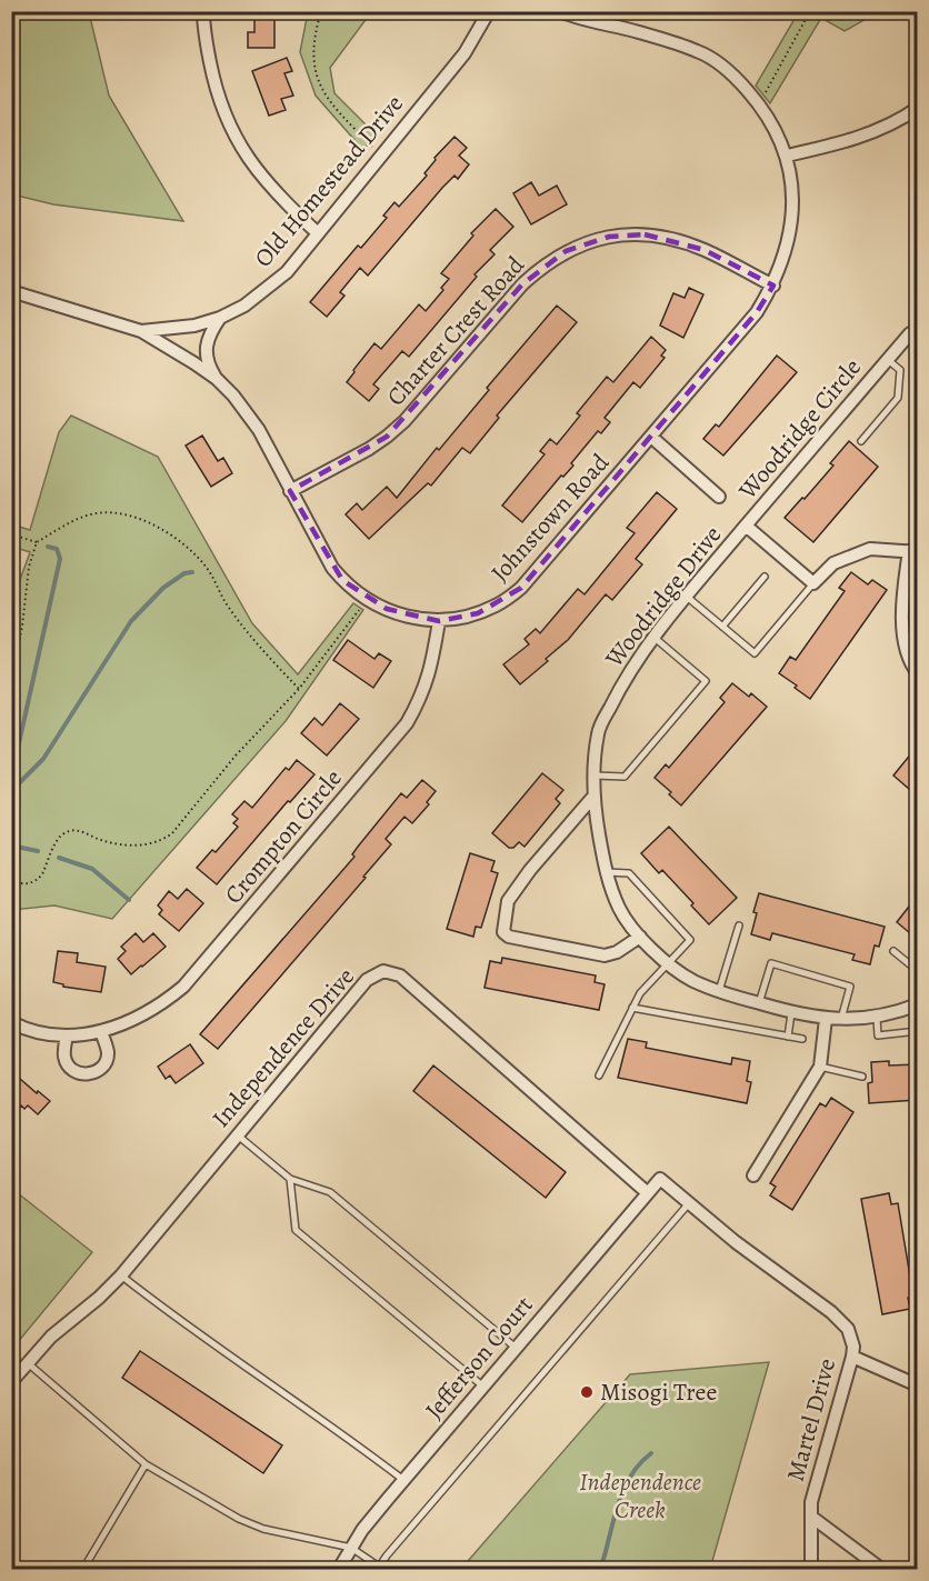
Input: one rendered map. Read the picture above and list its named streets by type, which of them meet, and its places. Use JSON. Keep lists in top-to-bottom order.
{
  "streets": {
    "street": [
      "Old Homestead Drive",
      "Charter Crest Road",
      "Woodridge Circle",
      "Johnstown Road",
      "Woodridge Drive",
      "Crompton Circle",
      "Independence Drive",
      "Jefferson Court",
      "Martel Drive"
    ]
  },
  "crossings": [
    ["Old Homestead Drive", "Johnstown Road"],
    ["Charter Crest Road", "Johnstown Road"],
    ["Woodridge Circle", "Woodridge Drive"],
    ["Johnstown Road", "Crompton Circle"],
    ["Independence Drive", "Jefferson Court"],
    ["Jefferson Court", "Martel Drive"]
  ],
  "parks": ["Independence Creek"],
  "places": ["Misogi Tree"]
}
